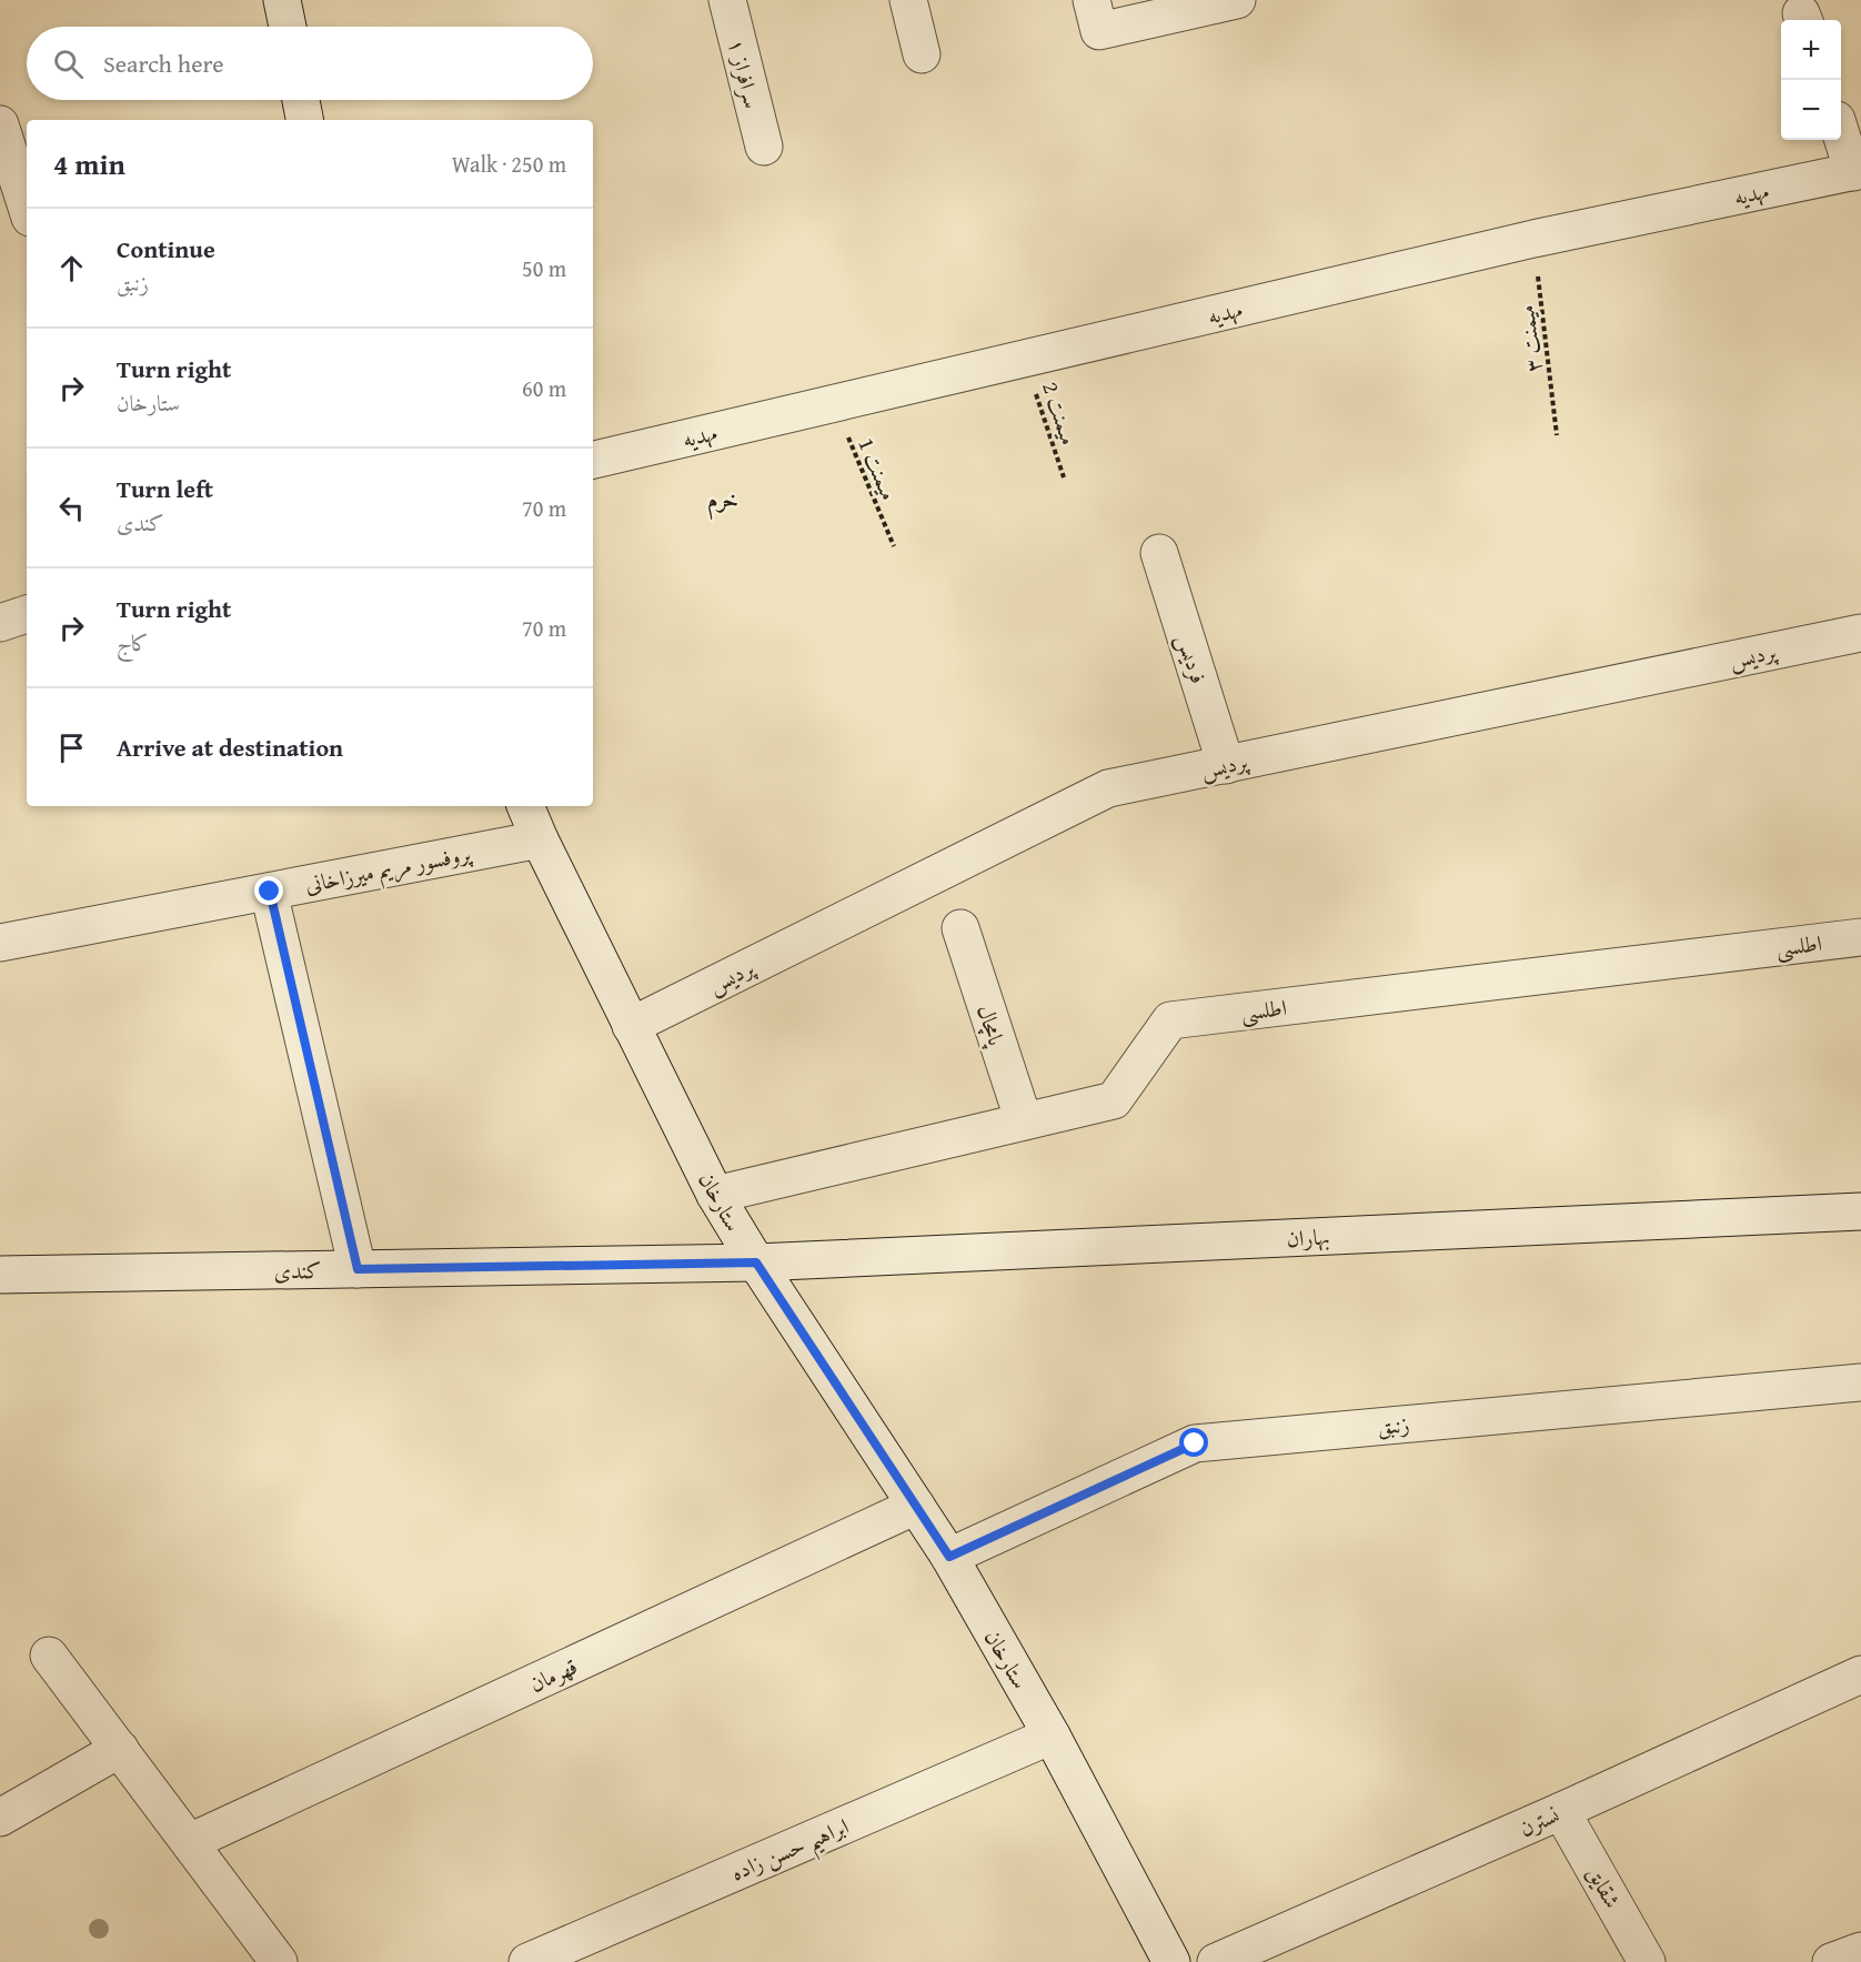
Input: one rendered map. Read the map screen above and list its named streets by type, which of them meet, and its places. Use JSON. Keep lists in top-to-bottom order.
{
  "streets": {
    "street": [
      "سرافراز ۱",
      "مهدیه",
      "پردیس",
      "فردیس",
      "پروفسور مریم میرزاخانی",
      "اطلسی",
      "پامچال",
      "ستارخان",
      "بهاران",
      "کندی",
      "زنبق",
      "قهرمان",
      "نسترن",
      "ابراهیم حسن زاده",
      "شقایق"
    ],
    "path": ["میمنت ۳", "میمنت 2", "میمنت 1"]
  },
  "crossings": [
    ["مهدیه", "میمنت ۳"],
    ["مهدیه", "میمنت 2"],
    ["مهدیه", "میمنت 1"],
    ["پردیس", "فردیس"],
    ["پردیس", "ستارخان"],
    ["پروفسور مریم میرزاخانی", "ستارخان"],
    ["اطلسی", "پامچال"],
    ["اطلسی", "ستارخان"],
    ["ستارخان", "بهاران"],
    ["ستارخان", "کندی"],
    ["ستارخان", "زنبق"],
    ["ستارخان", "قهرمان"],
    ["ستارخان", "ابراهیم حسن زاده"],
    ["بهاران", "کندی"],
    ["نسترن", "شقایق"]
  ],
  "districts": ["خرم"],
  "page": {
    "map_buttons": ["+", "−"],
    "search": "Search here",
    "heading": ["4 min", "Walk · 250 m"],
    "list": [
      ["Continue", "زنبق", "50 m"],
      ["Turn right", "ستارخان", "60 m"],
      ["Turn left", "کندی", "70 m"],
      ["Turn right", "کاج", "70 m"],
      "Arrive at destination"
    ]
  }
}
